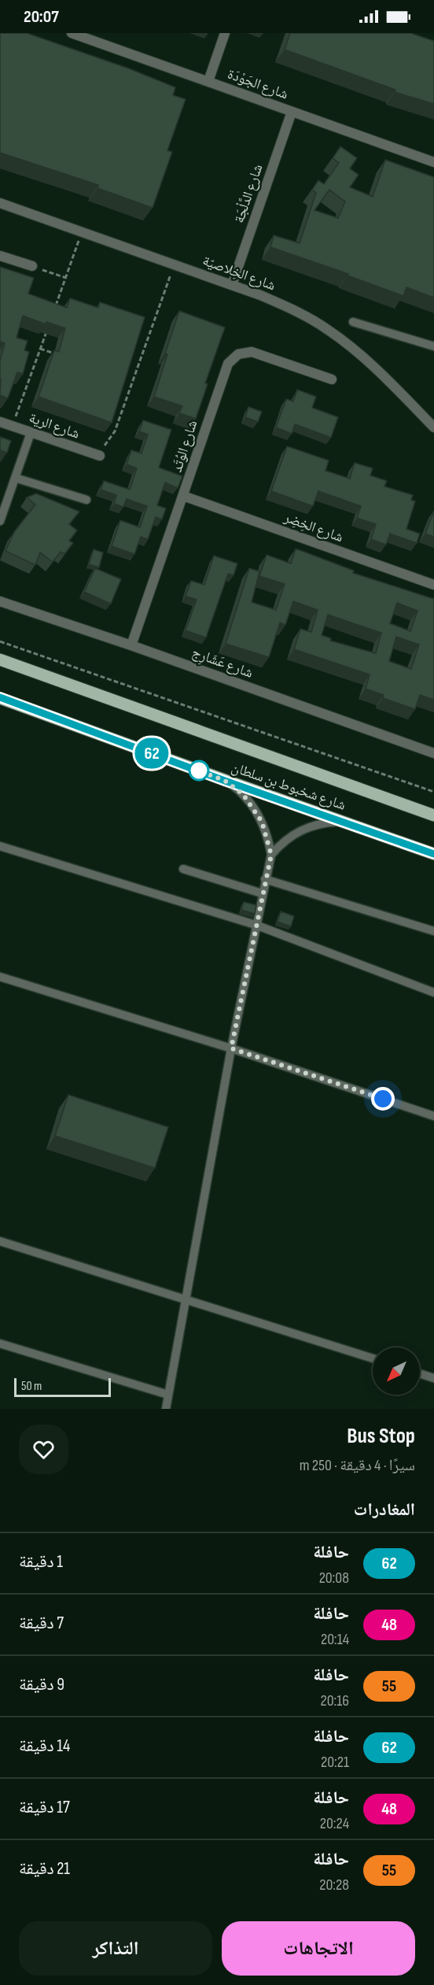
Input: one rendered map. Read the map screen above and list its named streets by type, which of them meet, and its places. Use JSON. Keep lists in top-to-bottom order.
{
  "streets": {
    "main road": ["شارع شخبوط بن سلطان"],
    "street": [
      "شارع الجَوْدَة",
      "شارع الدَّلْجَة",
      "شارع الخِلاصيّة",
      "شارع الرية",
      "شارع الوُتَد",
      "شارع الخِضِر",
      "شارع عَشَارِج"
    ]
  },
  "crossings": [
    ["شارع الجَوْدَة", "شارع الدَّلْجَة"],
    ["شارع الدَّلْجَة", "شارع الخِلاصيّة"],
    ["شارع الوُتَد", "شارع الخِضِر"],
    ["شارع الوُتَد", "شارع عَشَارِج"]
  ],
  "lines": ["bus line 62"],
  "scale_bar": "50 m",
  "north": "bottom left",
  "page": {
    "status": "20:07",
    "on_map": "62",
    "scale": "50 m",
    "heading": [
      ["Bus Stop", "سيرًا · 4 دقيقة · 250 m"],
      "المغادرات"
    ],
    "list": [
      {
        "mark": "62",
        "name": "حافلة",
        "note": "20:08",
        "value": "1 دقيقة"
      },
      {
        "mark": "48",
        "name": "حافلة",
        "note": "20:14",
        "value": "7 دقيقة"
      },
      {
        "mark": "55",
        "name": "حافلة",
        "note": "20:16",
        "value": "9 دقيقة"
      },
      {
        "mark": "62",
        "name": "حافلة",
        "note": "20:21",
        "value": "14 دقيقة"
      },
      {
        "mark": "48",
        "name": "حافلة",
        "note": "20:24",
        "value": "17 دقيقة"
      },
      {
        "mark": "55",
        "name": "حافلة",
        "note": "20:28",
        "value": "21 دقيقة"
      }
    ],
    "buttons": ["الاتجاهات", "التذاكر"]
  }
}
